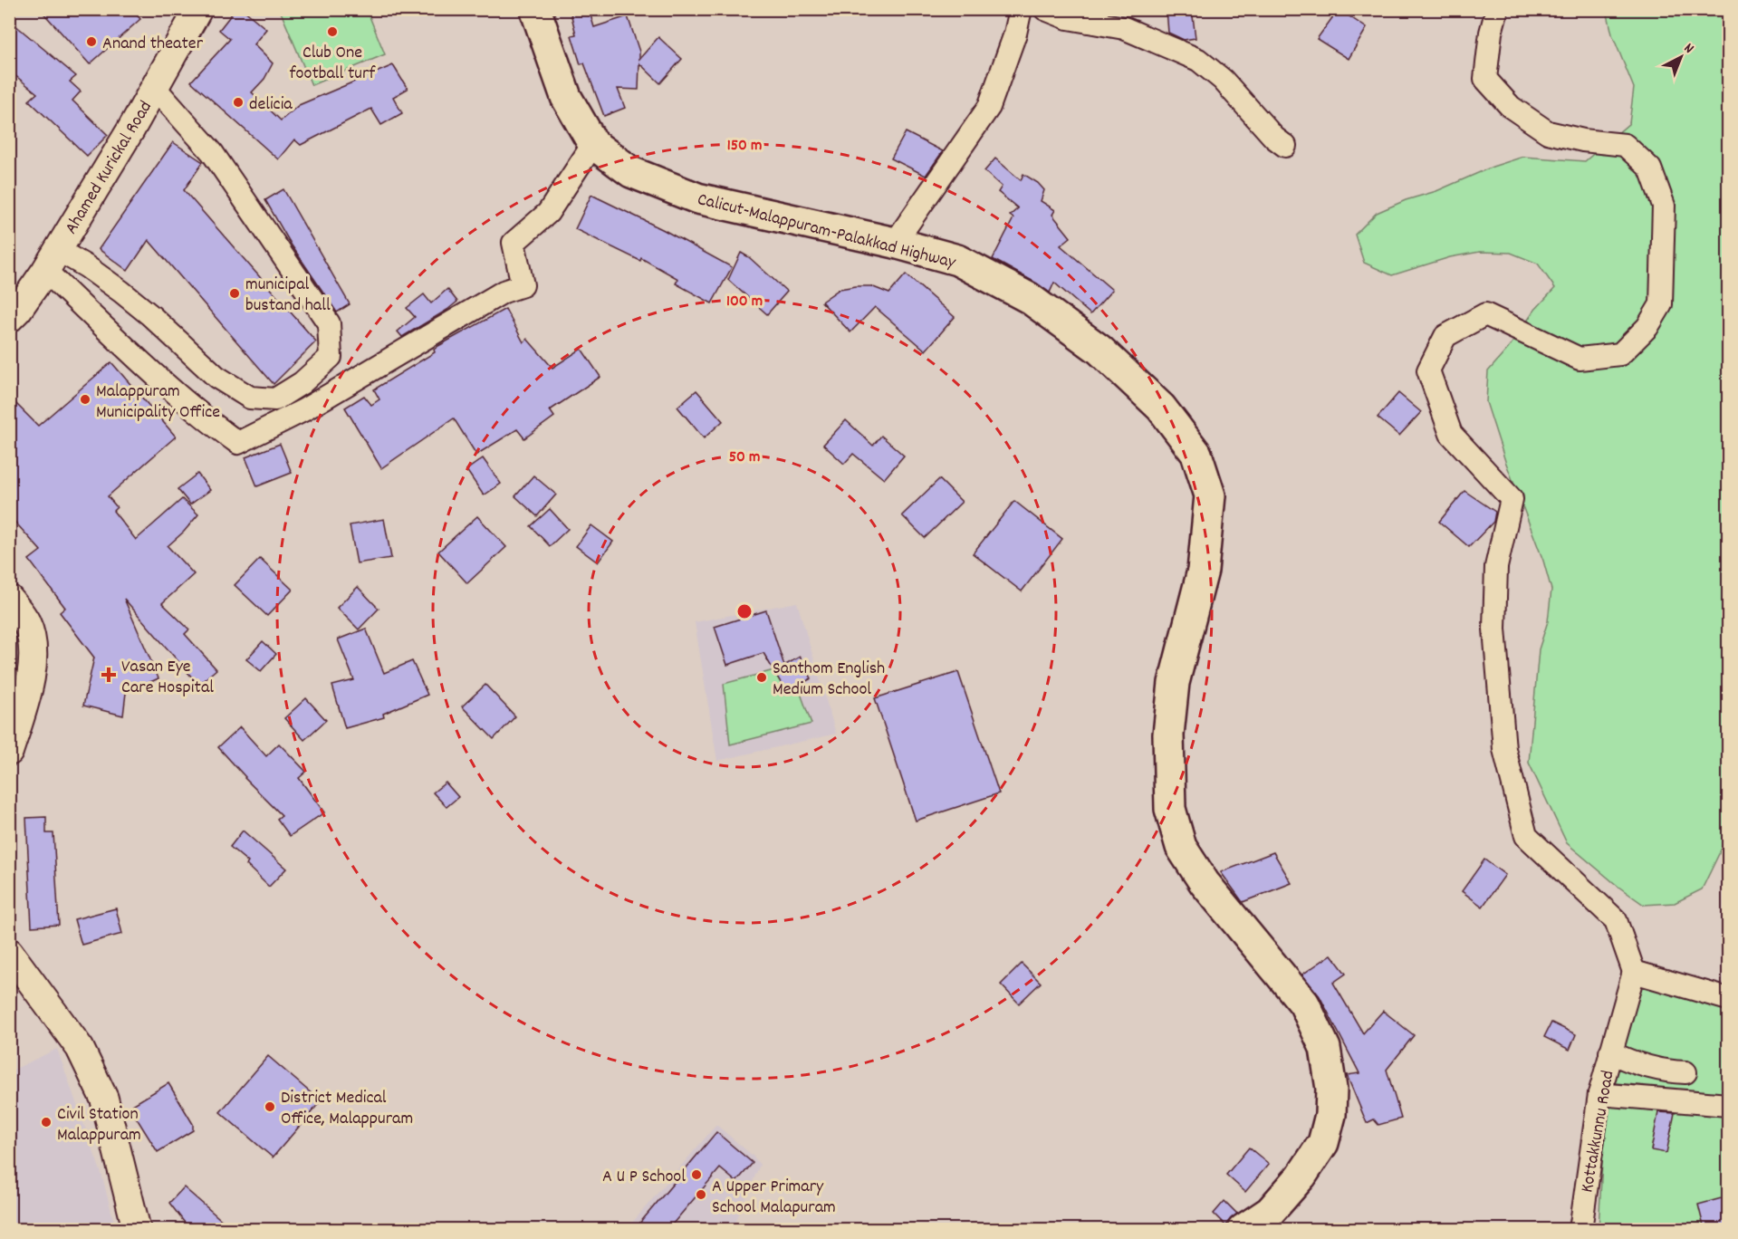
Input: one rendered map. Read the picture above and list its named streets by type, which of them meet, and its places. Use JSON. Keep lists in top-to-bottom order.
{
  "streets": {
    "highway": ["Calicut-Malappuram-Palakkad Highway"],
    "main road": ["Ahamed Kurickal Road"],
    "street": ["Kottakkunnu Road"]
  },
  "places": {
    "other": [
      "Club One football turf",
      "Anand theater",
      "delicia",
      "municipal bustand hall",
      "Malappuram Municipality Office",
      "Santhom English Medium School",
      "District Medical Office, Malappuram",
      "Civil Station Malappuram",
      "A U P School",
      "A Upper Primary School Malapuram"
    ],
    "health": ["Vasan Eye Care Hospital"]
  },
  "north": "top right",
  "rings": ["150 m", "100 m", "50 m"]
}
